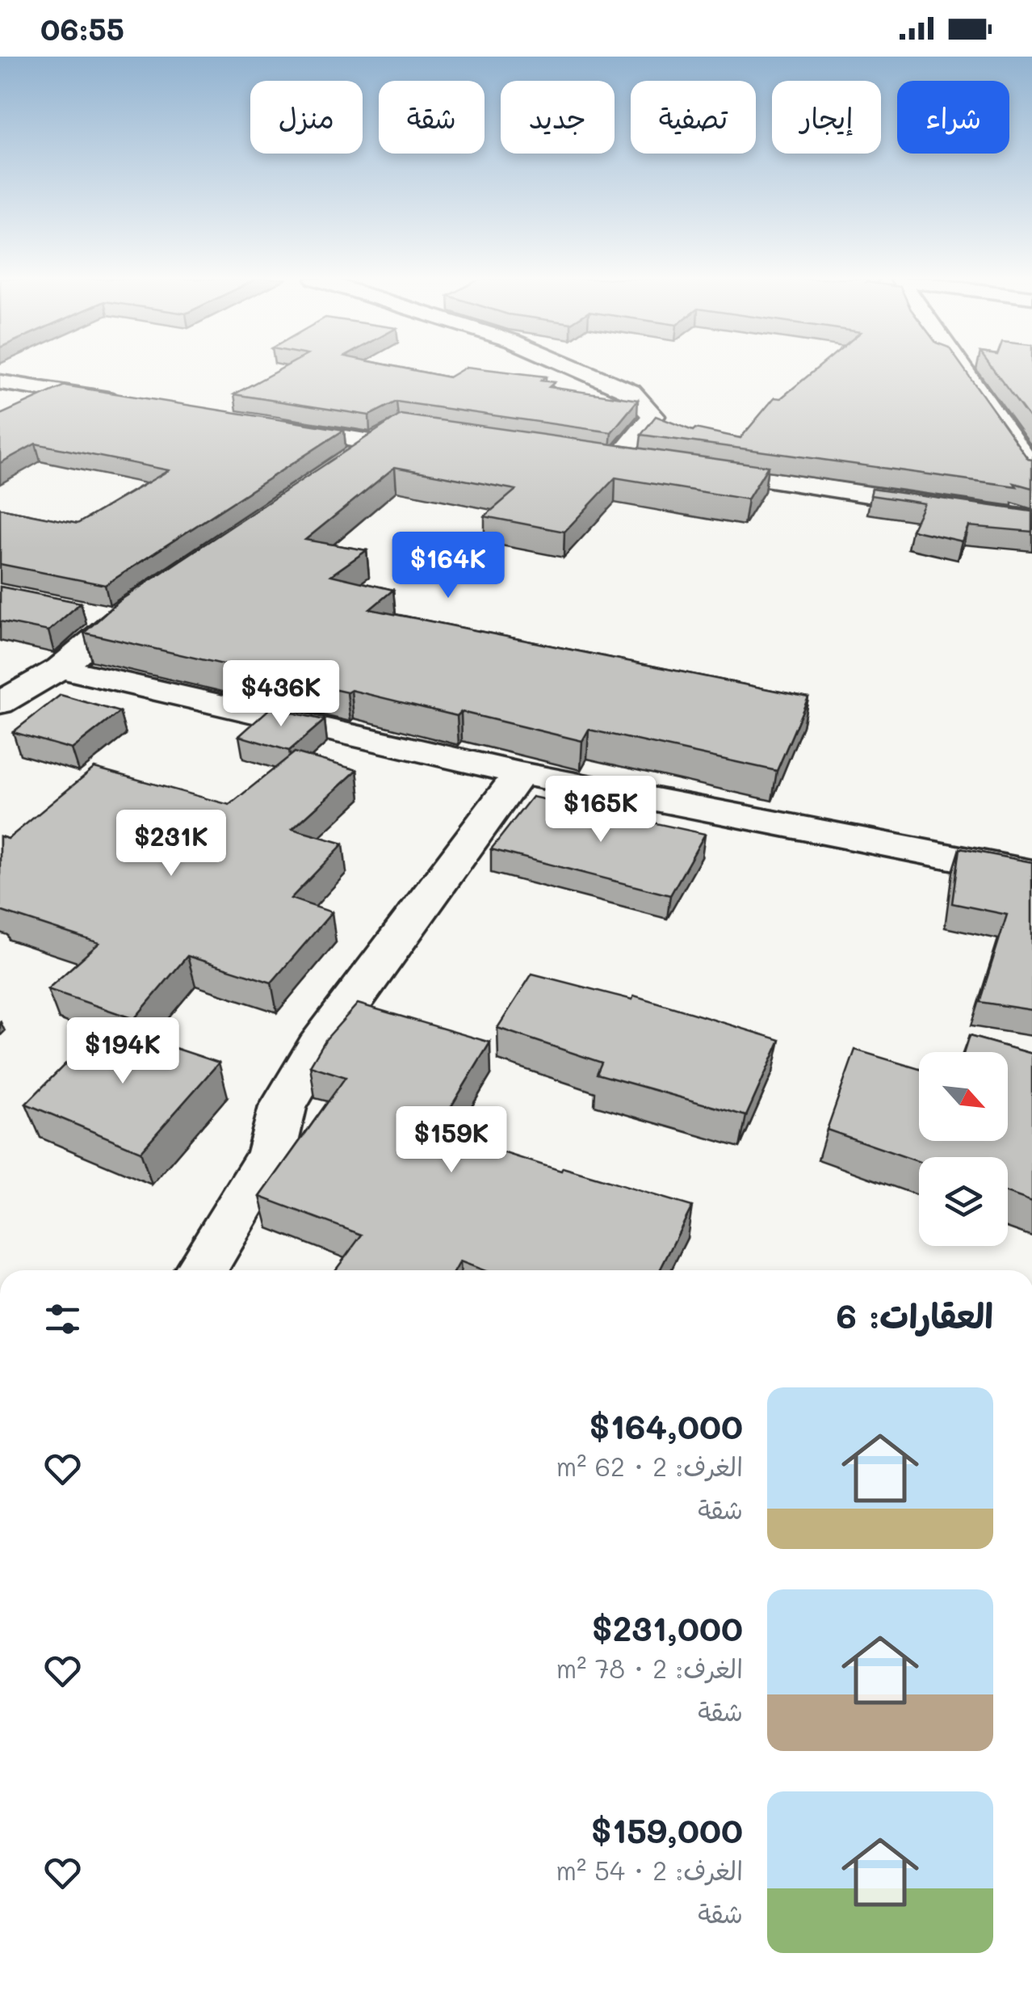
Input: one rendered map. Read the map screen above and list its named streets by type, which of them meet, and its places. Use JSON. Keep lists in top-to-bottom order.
{
  "north": "bottom right",
  "page": {
    "status": "06:55",
    "chip": [
      "شراء",
      "إيجار",
      "تصفية",
      "جديد",
      "شقة",
      "منزل"
    ],
    "price": [
      "$164K",
      "$436K",
      "$165K",
      "$231K",
      "$194K",
      "$159K"
    ],
    "heading": "العقارات: 6",
    "list": [
      {
        "name": "$164,000",
        "note": "الغرف: 2 · 62 m² · شقة"
      },
      {
        "name": "$231,000",
        "note": "الغرف: 2 · 78 m² · شقة"
      },
      {
        "name": "$159,000",
        "note": "الغرف: 2 · 54 m² · شقة"
      }
    ]
  }
}
